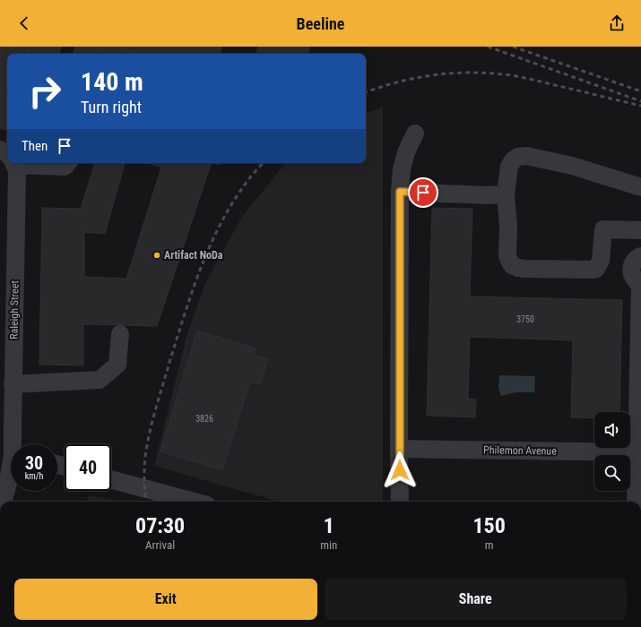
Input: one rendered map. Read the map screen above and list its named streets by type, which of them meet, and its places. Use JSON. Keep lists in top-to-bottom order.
{
  "streets": {
    "street": ["Raleigh Street", "Philemon Avenue"]
  },
  "places": ["Artifact NoDa"],
  "house_numbers": ["3750", "3826"],
  "page": {
    "header": "Beeline",
    "turn": ["140 m", "Turn right"],
    "then": "Then",
    "speed": "30 km/h",
    "limit": "40",
    "eta": [
      "07:30",
      "Arrival",
      "1",
      "min",
      "150",
      "m"
    ],
    "buttons": ["Exit", "Share"]
  }
}
